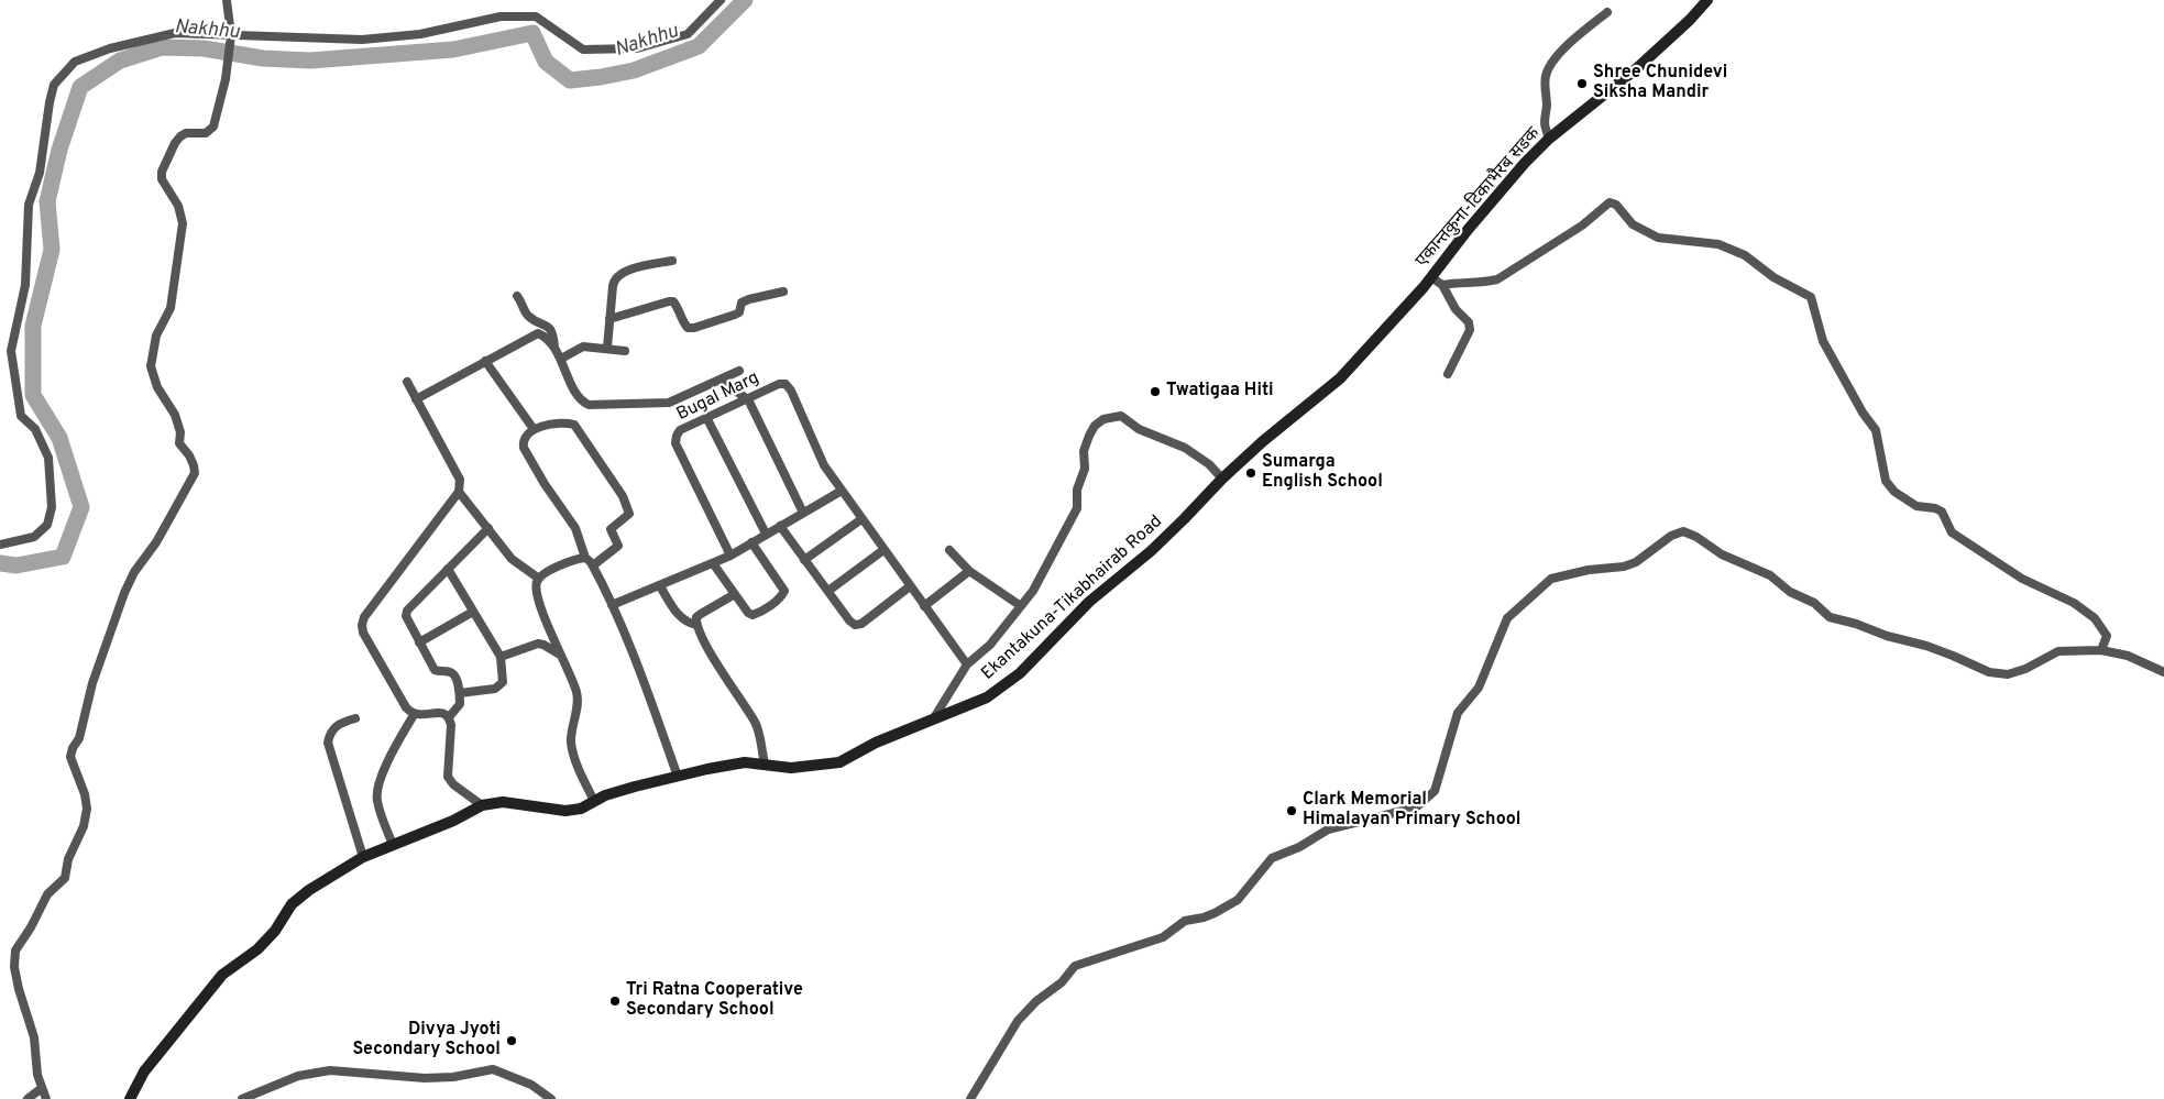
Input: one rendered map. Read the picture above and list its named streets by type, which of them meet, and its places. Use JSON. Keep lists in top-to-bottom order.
{
  "streets": {
    "main road": ["एकान्तकुना-टिकाभैरब सडक", "Ekantakuna-Tikabhairab Road"],
    "street": ["Bugal Marg"]
  },
  "crossings": [
    ["एकान्तकुना-टिकाभैरब सडक", "Ekantakuna-Tikabhairab Road"]
  ],
  "water": ["Nakhhu"],
  "places": [
    "Shree Chunidevi Siksha Mandir",
    "Twatigaa Hiti",
    "Sumarga English School",
    "Clark Memorial Himalayan Primary School",
    "Tri Ratna Cooperative Secondary School",
    "Divya Jyoti Secondary School"
  ]
}
